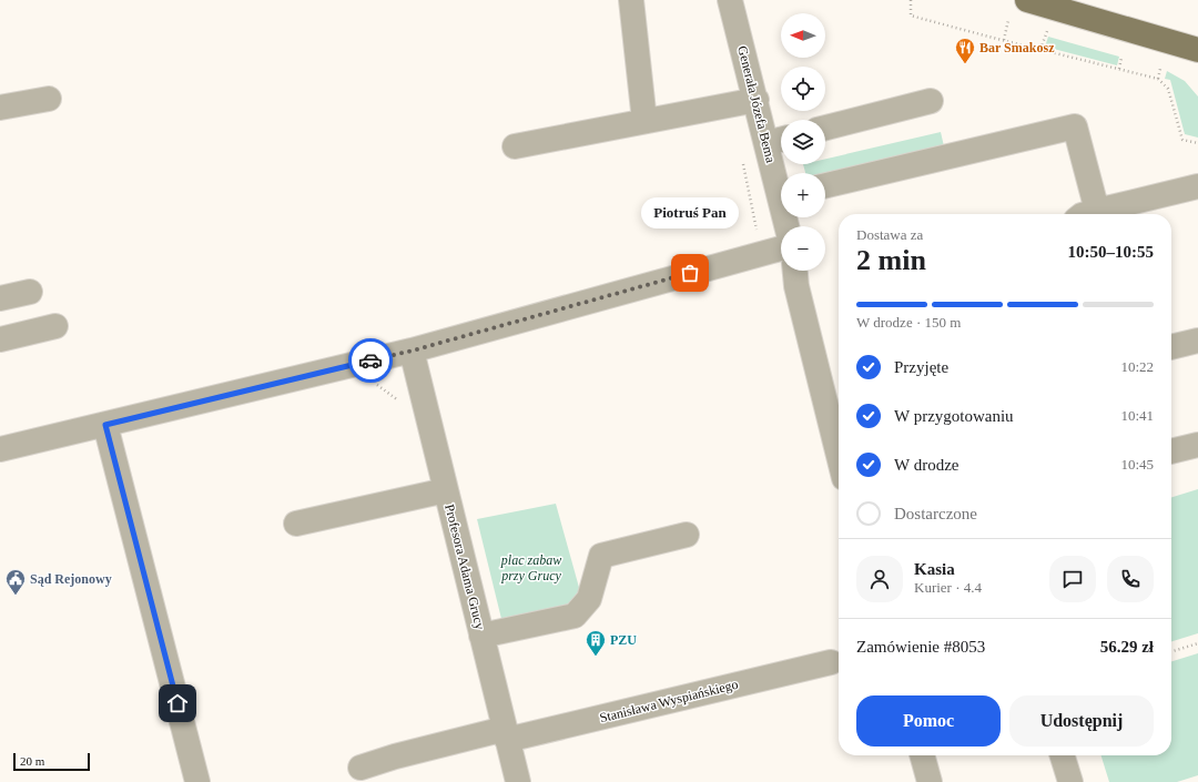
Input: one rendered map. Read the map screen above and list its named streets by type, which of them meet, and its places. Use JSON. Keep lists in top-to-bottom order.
{
  "streets": {
    "street": ["Generała Józefa Bema", "Profesora Adama Grucy", "Stanisława Wyspiańskiego"]
  },
  "crossings": [
    ["Profesora Adama Grucy", "Stanisława Wyspiańskiego"]
  ],
  "parks": ["plac zabaw przy Grucy"],
  "places": {
    "restaurant": ["Bar Smakosz"],
    "other": ["Piotruś Pan"],
    "public building": ["Sąd Rejonowy"],
    "building": ["PZU"]
  },
  "scale_bar": "20 m",
  "north": "left",
  "page": {
    "map_buttons": ["+", "−"],
    "bubble": "Piotruś Pan",
    "heading": ["2 min", "Dostawa za", "10:50–10:55"],
    "panel": [
      "Kasia",
      "Kurier · 4.4",
      "Zamówienie #8053",
      "56.29 zł"
    ],
    "bar": "W drodze · 150 m",
    "list": [
      ["Przyjęte", "10:22"],
      ["W przygotowaniu", "10:41"],
      ["W drodze", "10:45"],
      "Dostarczone"
    ],
    "buttons": ["Pomoc", "Udostępnij"],
    "scale": "20 m"
  }
}
